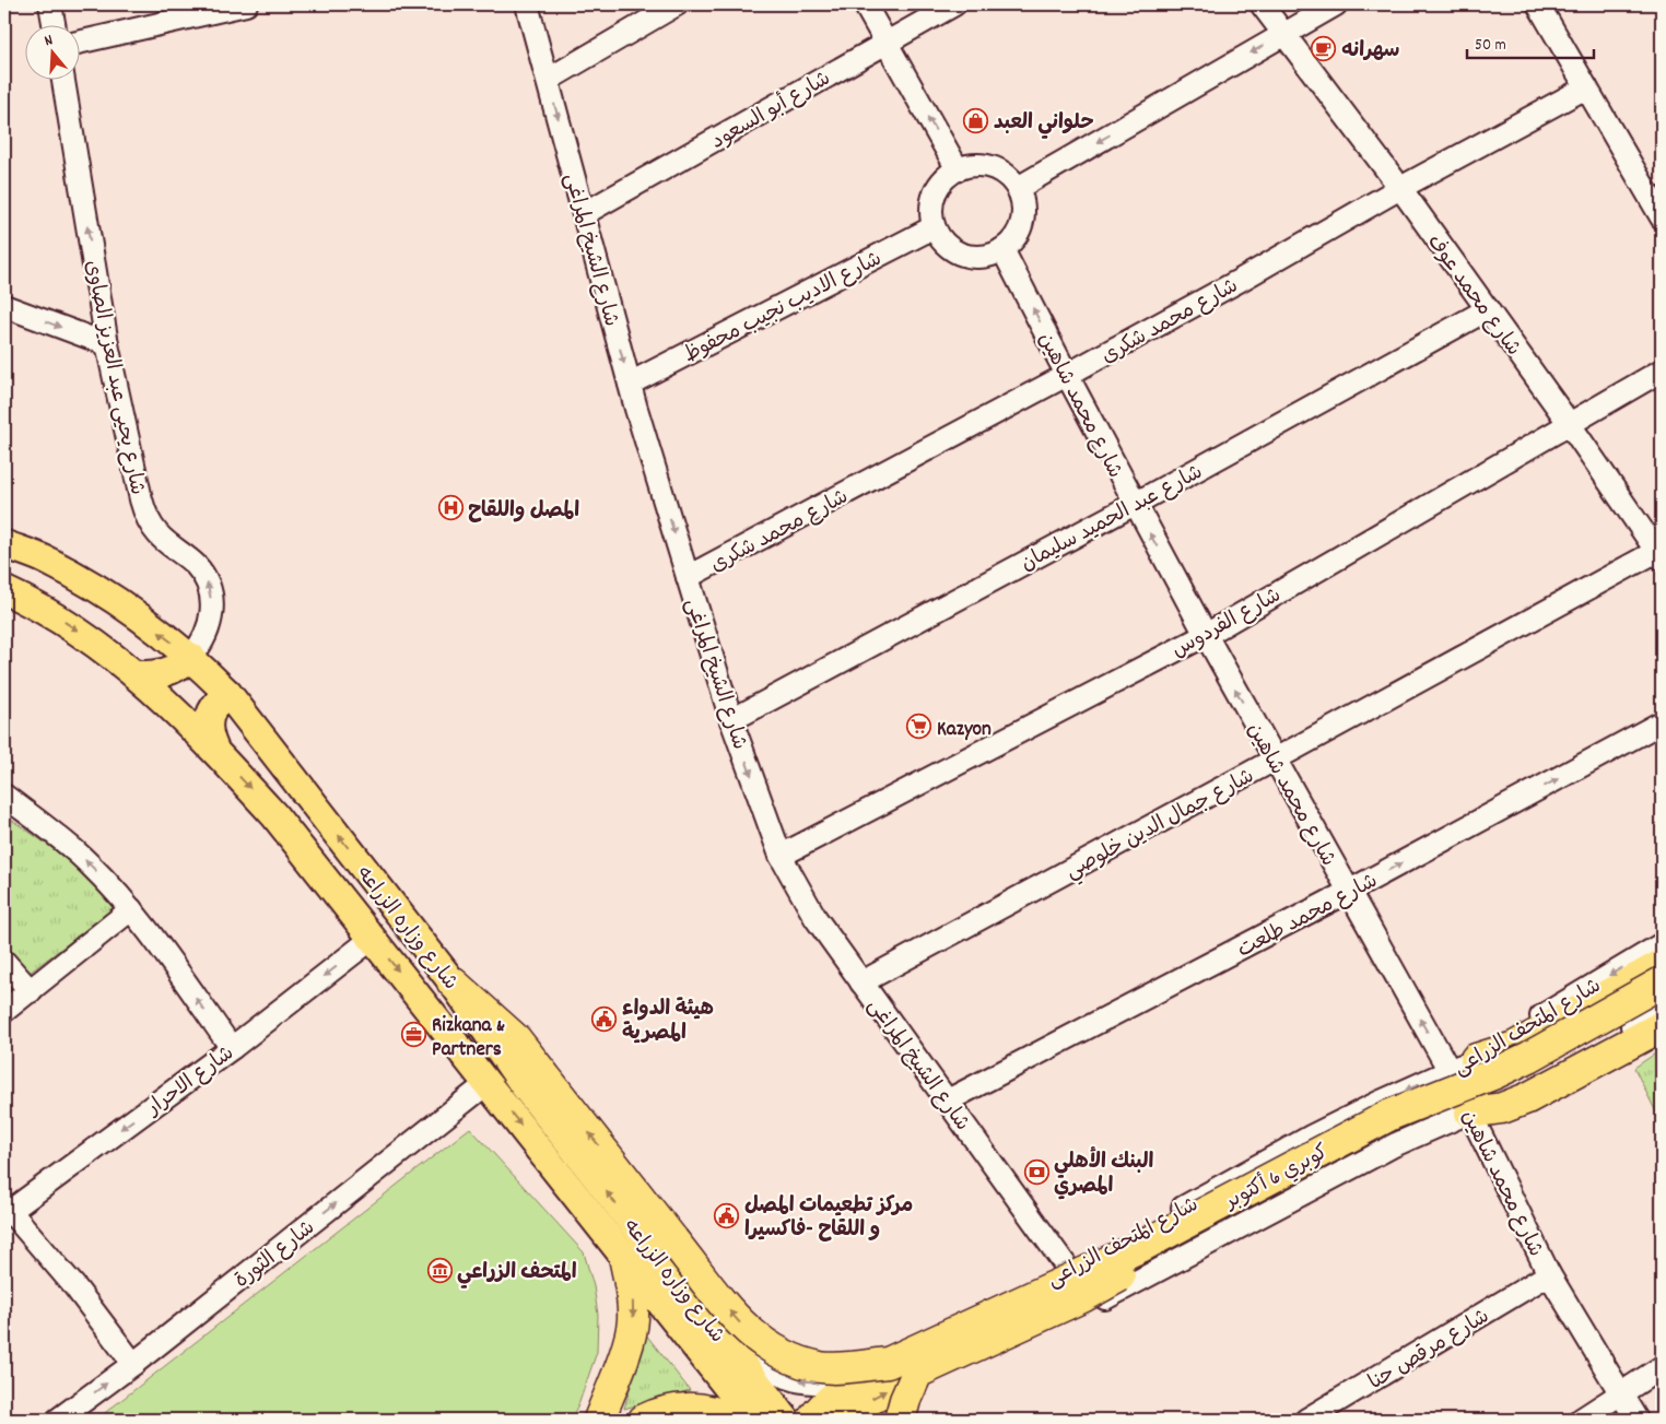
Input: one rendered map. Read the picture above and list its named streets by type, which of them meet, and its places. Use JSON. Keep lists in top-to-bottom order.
{
  "streets": {
    "highway": ["كوبري 6 أكتوبر"],
    "main road": ["شارع وزاره الزراعه"],
    "street": [
      "شارع أبو السعود",
      "شارع الشيخ المراغى",
      "شارع محمد عوف",
      "شارع الاديب نجيب محفوظ",
      "شارع محمد شكرى",
      "شارع يحيى عبد العزيز الصاوى",
      "شارع محمد شاهين",
      "شارع عبد الحميد سليمان",
      "شارع الفردوس",
      "شارع جمال الدين خلوصي",
      "شارع محمد طلعت",
      "شارع المتحف الزراعى",
      "شارع الاحرار",
      "شارع الثورة",
      "شارع مرقص حنا"
    ]
  },
  "crossings": [
    ["شارع أبو السعود", "شارع الشيخ المراغى"],
    ["شارع الشيخ المراغى", "شارع الاديب نجيب محفوظ"],
    ["شارع الشيخ المراغى", "شارع محمد شكرى"],
    ["شارع الشيخ المراغى", "شارع عبد الحميد سليمان"],
    ["شارع الشيخ المراغى", "شارع الفردوس"],
    ["شارع الشيخ المراغى", "شارع جمال الدين خلوصي"],
    ["شارع الشيخ المراغى", "شارع محمد طلعت"],
    ["شارع الشيخ المراغى", "شارع المتحف الزراعى"],
    ["شارع محمد عوف", "شارع محمد شكرى"],
    ["شارع محمد عوف", "شارع عبد الحميد سليمان"],
    ["شارع محمد عوف", "شارع الفردوس"],
    ["شارع محمد عوف", "شارع جمال الدين خلوصي"],
    ["شارع الاديب نجيب محفوظ", "شارع محمد شاهين"],
    ["شارع محمد شكرى", "شارع محمد شاهين"],
    ["شارع يحيى عبد العزيز الصاوى", "شارع وزاره الزراعه"],
    ["شارع محمد شاهين", "شارع عبد الحميد سليمان"],
    ["شارع محمد شاهين", "شارع الفردوس"],
    ["شارع محمد شاهين", "شارع جمال الدين خلوصي"],
    ["شارع محمد شاهين", "شارع محمد طلعت"],
    ["شارع محمد شاهين", "شارع المتحف الزراعى"],
    ["شارع محمد شاهين", "شارع مرقص حنا"],
    ["شارع وزاره الزراعه", "شارع المتحف الزراعى"],
    ["شارع وزاره الزراعه", "شارع الاحرار"],
    ["شارع وزاره الزراعه", "شارع الثورة"]
  ],
  "one_way": [
    "شارع الشيخ المراغى",
    "شارع يحيى عبد العزيز الصاوى",
    "شارع محمد شاهين",
    "شارع محمد طلعت",
    "شارع الثورة"
  ],
  "places": {
    "cafe": ["سهرانه"],
    "shop": ["حلواني العبد"],
    "hospital": ["المصل واللقاح"],
    "supermarket": ["Kazyon"],
    "public building": ["هيئة الدواء المصرية", "مركز تطعيمات المصل و اللقاح -فاكسيرا"],
    "office": ["Rizkana & Partners"],
    "bank": ["البنك الأهلي المصري"],
    "museum": ["المتحف الزراعي"]
  },
  "scale_bar": "50 m",
  "north": "top"
}
